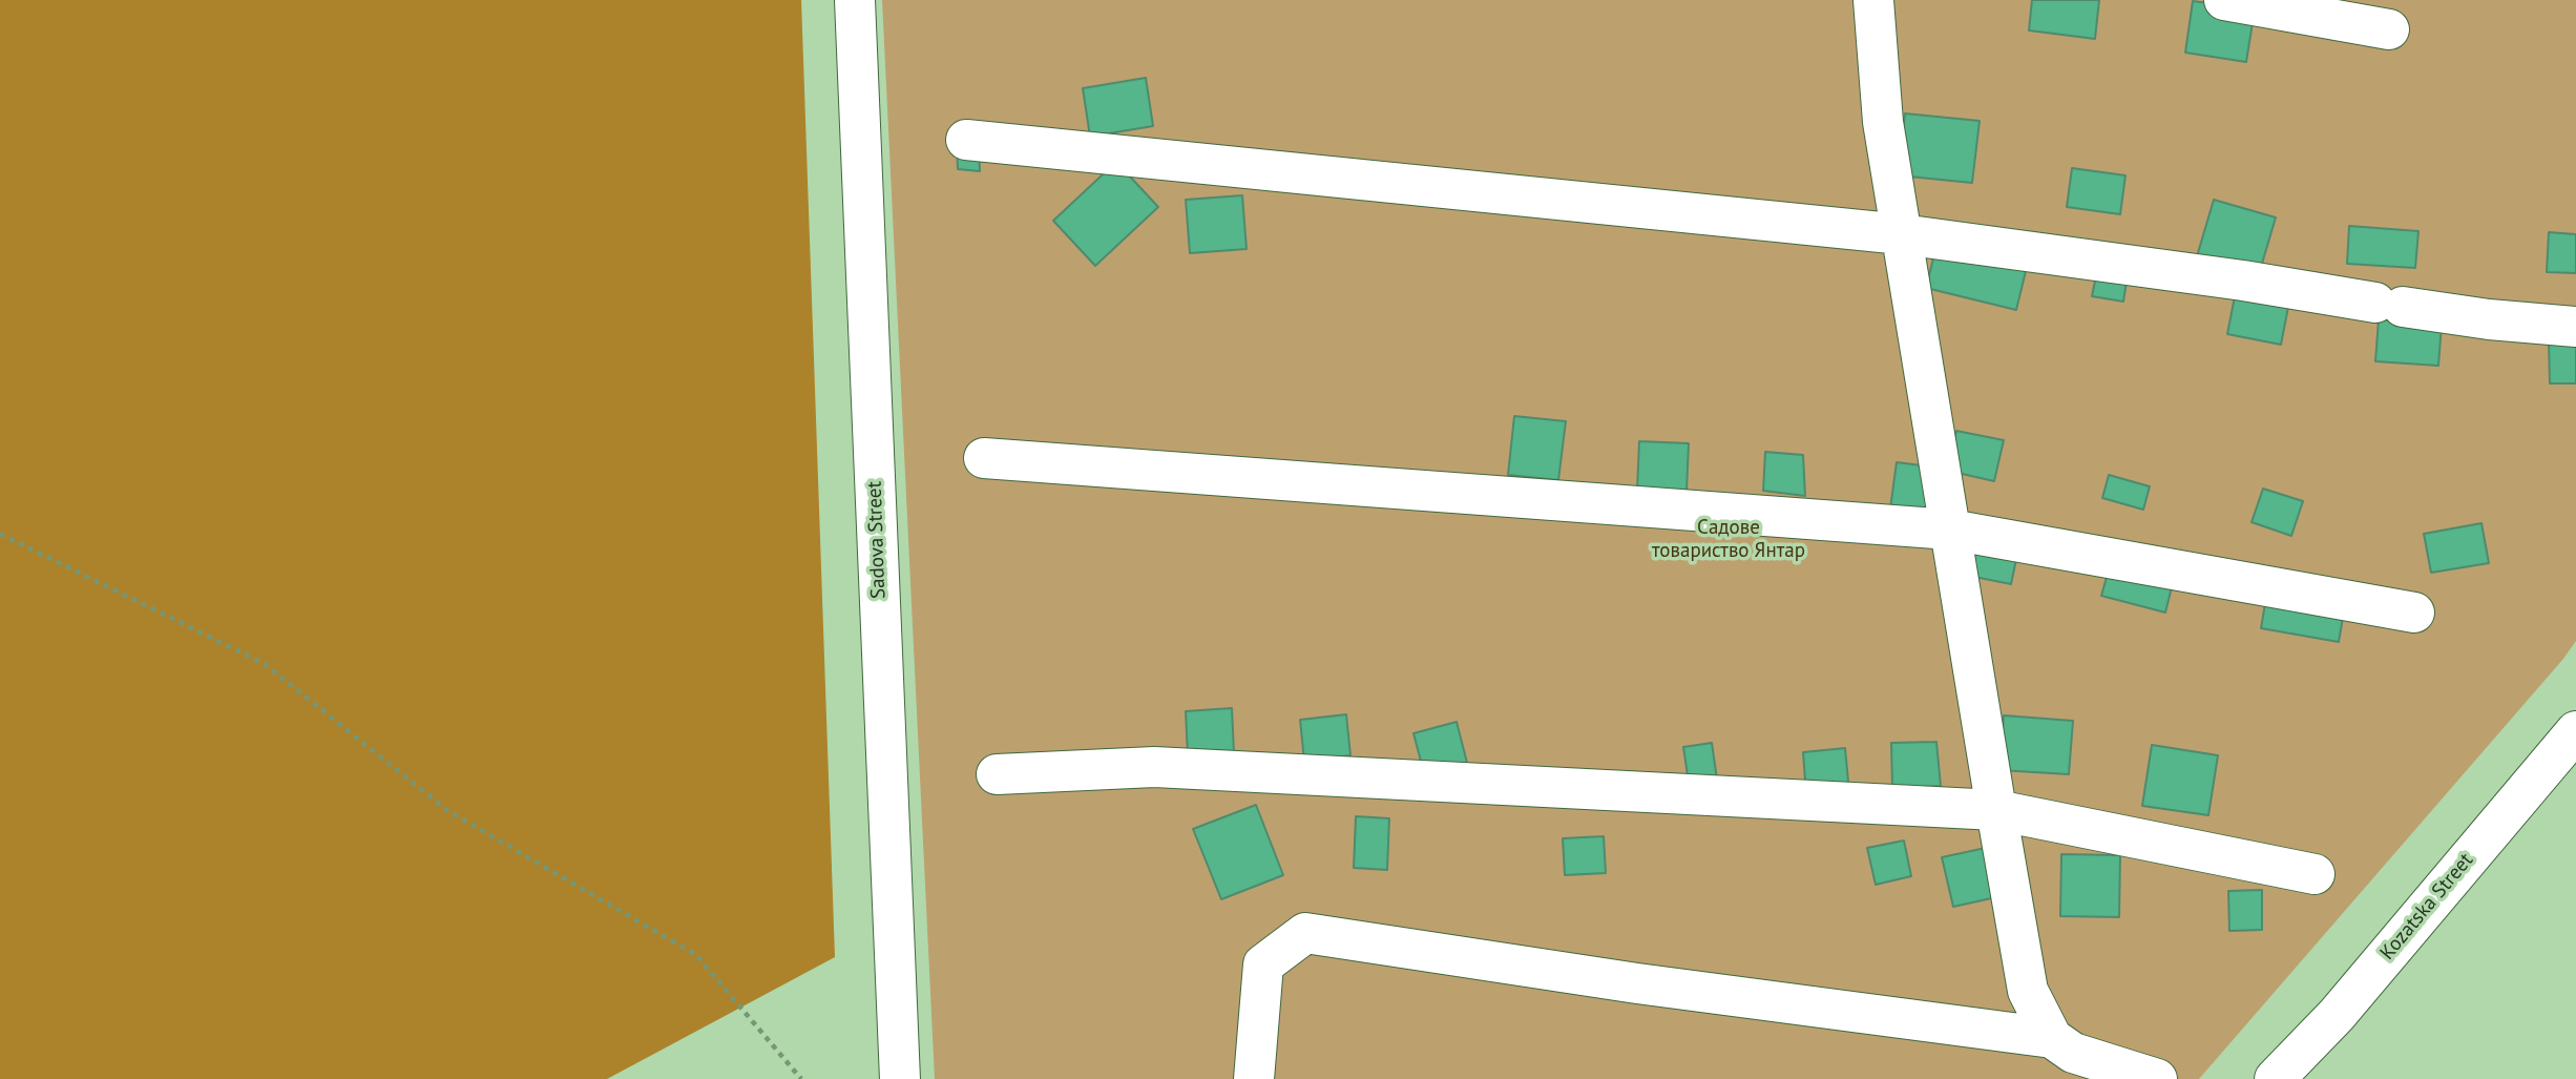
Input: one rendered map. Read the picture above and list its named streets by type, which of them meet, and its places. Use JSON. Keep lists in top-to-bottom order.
{
  "streets": {
    "street": ["Sadova Street", "Kozatska Street"]
  },
  "parks": ["Садове товариство Янтар"]
}
